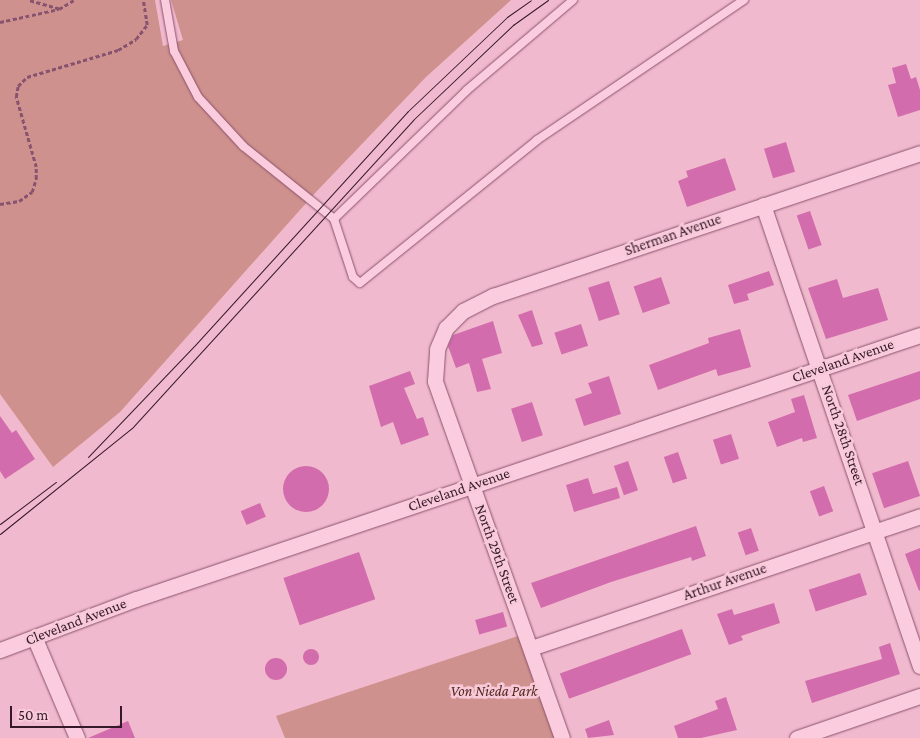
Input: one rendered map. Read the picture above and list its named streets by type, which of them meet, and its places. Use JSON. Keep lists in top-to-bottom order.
{
  "streets": {
    "street": [
      "Sherman Avenue",
      "Cleveland Avenue",
      "North 28th Street",
      "North 29th Street",
      "Arthur Avenue"
    ]
  },
  "crossings": [
    ["Sherman Avenue", "North 28th Street"],
    ["Sherman Avenue", "North 29th Street"],
    ["Cleveland Avenue", "North 28th Street"],
    ["Cleveland Avenue", "North 29th Street"],
    ["North 28th Street", "Arthur Avenue"],
    ["North 29th Street", "Arthur Avenue"]
  ],
  "parks": ["Von Nieda Park"],
  "scale_bar": "50 m"
}
